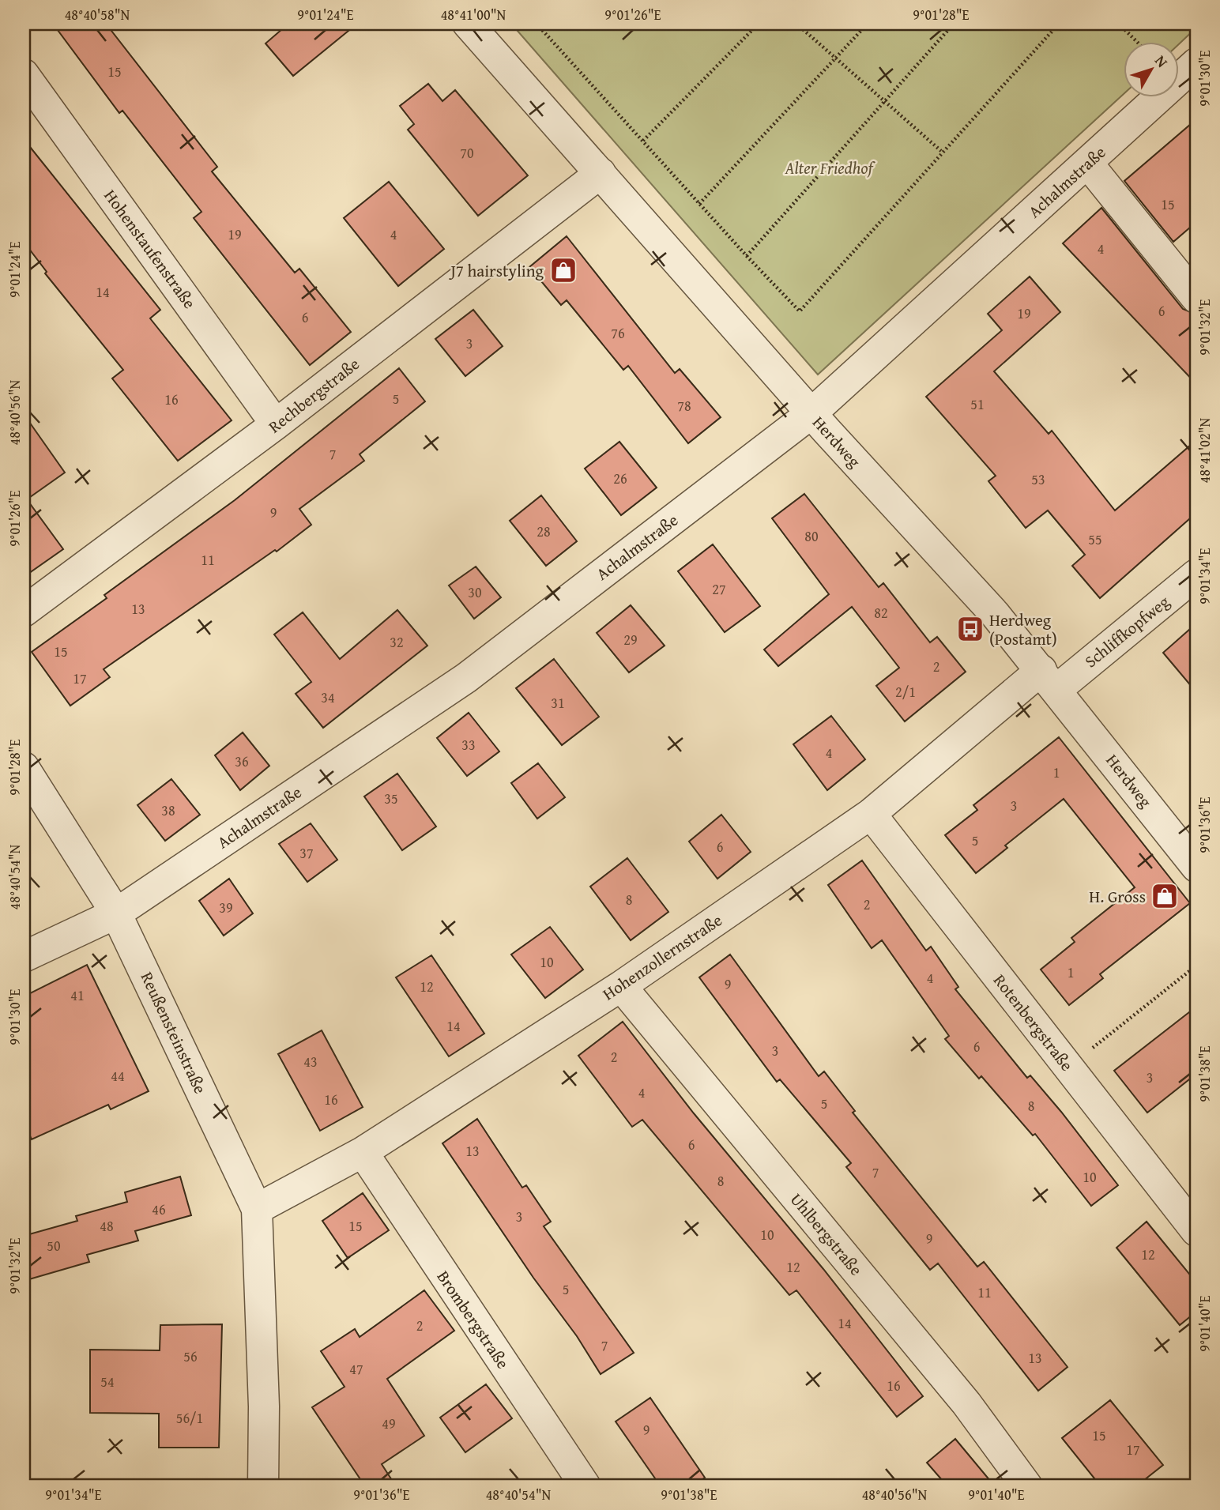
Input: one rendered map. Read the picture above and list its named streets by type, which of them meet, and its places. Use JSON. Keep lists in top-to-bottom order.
{
  "streets": {
    "street": [
      "Achalmstraße",
      "Hohenstaufenstraße",
      "Rechbergstraße",
      "Herdweg",
      "Schliffkopfweg",
      "Hohenzollernstraße",
      "Rotenbergstraße",
      "Reußensteinstraße",
      "Uhlbergstraße",
      "Brombergstraße"
    ]
  },
  "crossings": [
    ["Achalmstraße", "Herdweg"],
    ["Achalmstraße", "Reußensteinstraße"],
    ["Hohenstaufenstraße", "Rechbergstraße"],
    ["Rechbergstraße", "Herdweg"],
    ["Herdweg", "Schliffkopfweg"],
    ["Herdweg", "Hohenzollernstraße"],
    ["Schliffkopfweg", "Hohenzollernstraße"],
    ["Hohenzollernstraße", "Rotenbergstraße"],
    ["Hohenzollernstraße", "Reußensteinstraße"],
    ["Hohenzollernstraße", "Uhlbergstraße"],
    ["Hohenzollernstraße", "Brombergstraße"]
  ],
  "parks": ["Alter Friedhof"],
  "places": {
    "shop": ["J7 hairstyling", "H. Gross"],
    "bus stop": ["Herdweg (Postamt)"]
  },
  "house_numbers": [
    "15",
    "70",
    "15",
    "19",
    "4",
    "4",
    "14",
    "6",
    "19",
    "6",
    "76",
    "3",
    "5",
    "16",
    "51",
    "78",
    "7",
    "26",
    "53",
    "9",
    "28",
    "80",
    "55",
    "11",
    "27",
    "30",
    "13",
    "82",
    "29",
    "32",
    "15",
    "2",
    "17",
    "2/1",
    "34",
    "31",
    "33",
    "4",
    "36",
    "1",
    "35",
    "3",
    "38",
    "5",
    "6",
    "37",
    "8",
    "2",
    "39",
    "10",
    "1",
    "4",
    "9",
    "12",
    "41",
    "14",
    "6",
    "3",
    "2",
    "43",
    "44",
    "3",
    "4",
    "16",
    "5",
    "8",
    "6",
    "13",
    "7",
    "10",
    "8",
    "46",
    "3",
    "48",
    "15",
    "10",
    "9",
    "50",
    "12",
    "12",
    "5",
    "11",
    "14",
    "2",
    "7",
    "56",
    "13",
    "47",
    "54",
    "16",
    "56/1",
    "49",
    "9",
    "15",
    "17"
  ],
  "north": "top right",
  "coordinates": [
    "48°40'58\"N",
    "9°01'24\"E",
    "48°41'00\"N",
    "9°01'26\"E",
    "9°01'28\"E",
    "9°01'30\"E",
    "9°01'32\"E",
    "48°40'56\"N",
    "48°41'02\"N",
    "9°01'34\"E",
    "9°01'36\"E",
    "48°40'54\"N",
    "9°01'38\"E",
    "9°01'40\"E"
  ]
}
